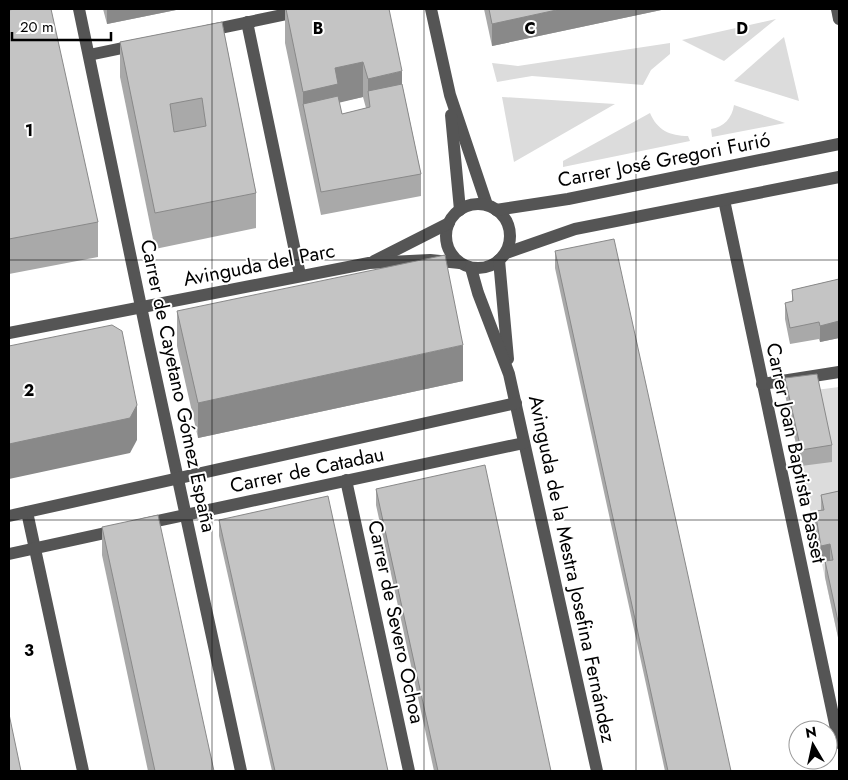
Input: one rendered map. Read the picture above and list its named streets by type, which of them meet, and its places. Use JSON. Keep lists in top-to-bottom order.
{
  "streets": {
    "street": [
      "Carrer José Gregori Furió",
      "Avinguda del Parc",
      "Carrer de Cayetano Gómez España",
      "Carrer Joan Baptista Basset",
      "Carrer de Catadau",
      "Avinguda de la Mestra Josefina Fernández",
      "Carrer de Severo Ochoa"
    ]
  },
  "crossings": [
    ["Carrer José Gregori Furió", "Avinguda del Parc"],
    ["Carrer José Gregori Furió", "Avinguda de la Mestra Josefina Fernández"],
    ["Avinguda del Parc", "Carrer de Cayetano Gómez España"],
    ["Avinguda del Parc", "Avinguda de la Mestra Josefina Fernández"],
    ["Carrer de Cayetano Gómez España", "Carrer de Catadau"],
    ["Carrer de Catadau", "Avinguda de la Mestra Josefina Fernández"],
    ["Carrer de Catadau", "Carrer de Severo Ochoa"]
  ],
  "scale_bar": "20 m",
  "north": "top",
  "grid": {
    "columns": ["B", "C", "D"],
    "rows": ["1", "2", "3"]
  }
}
